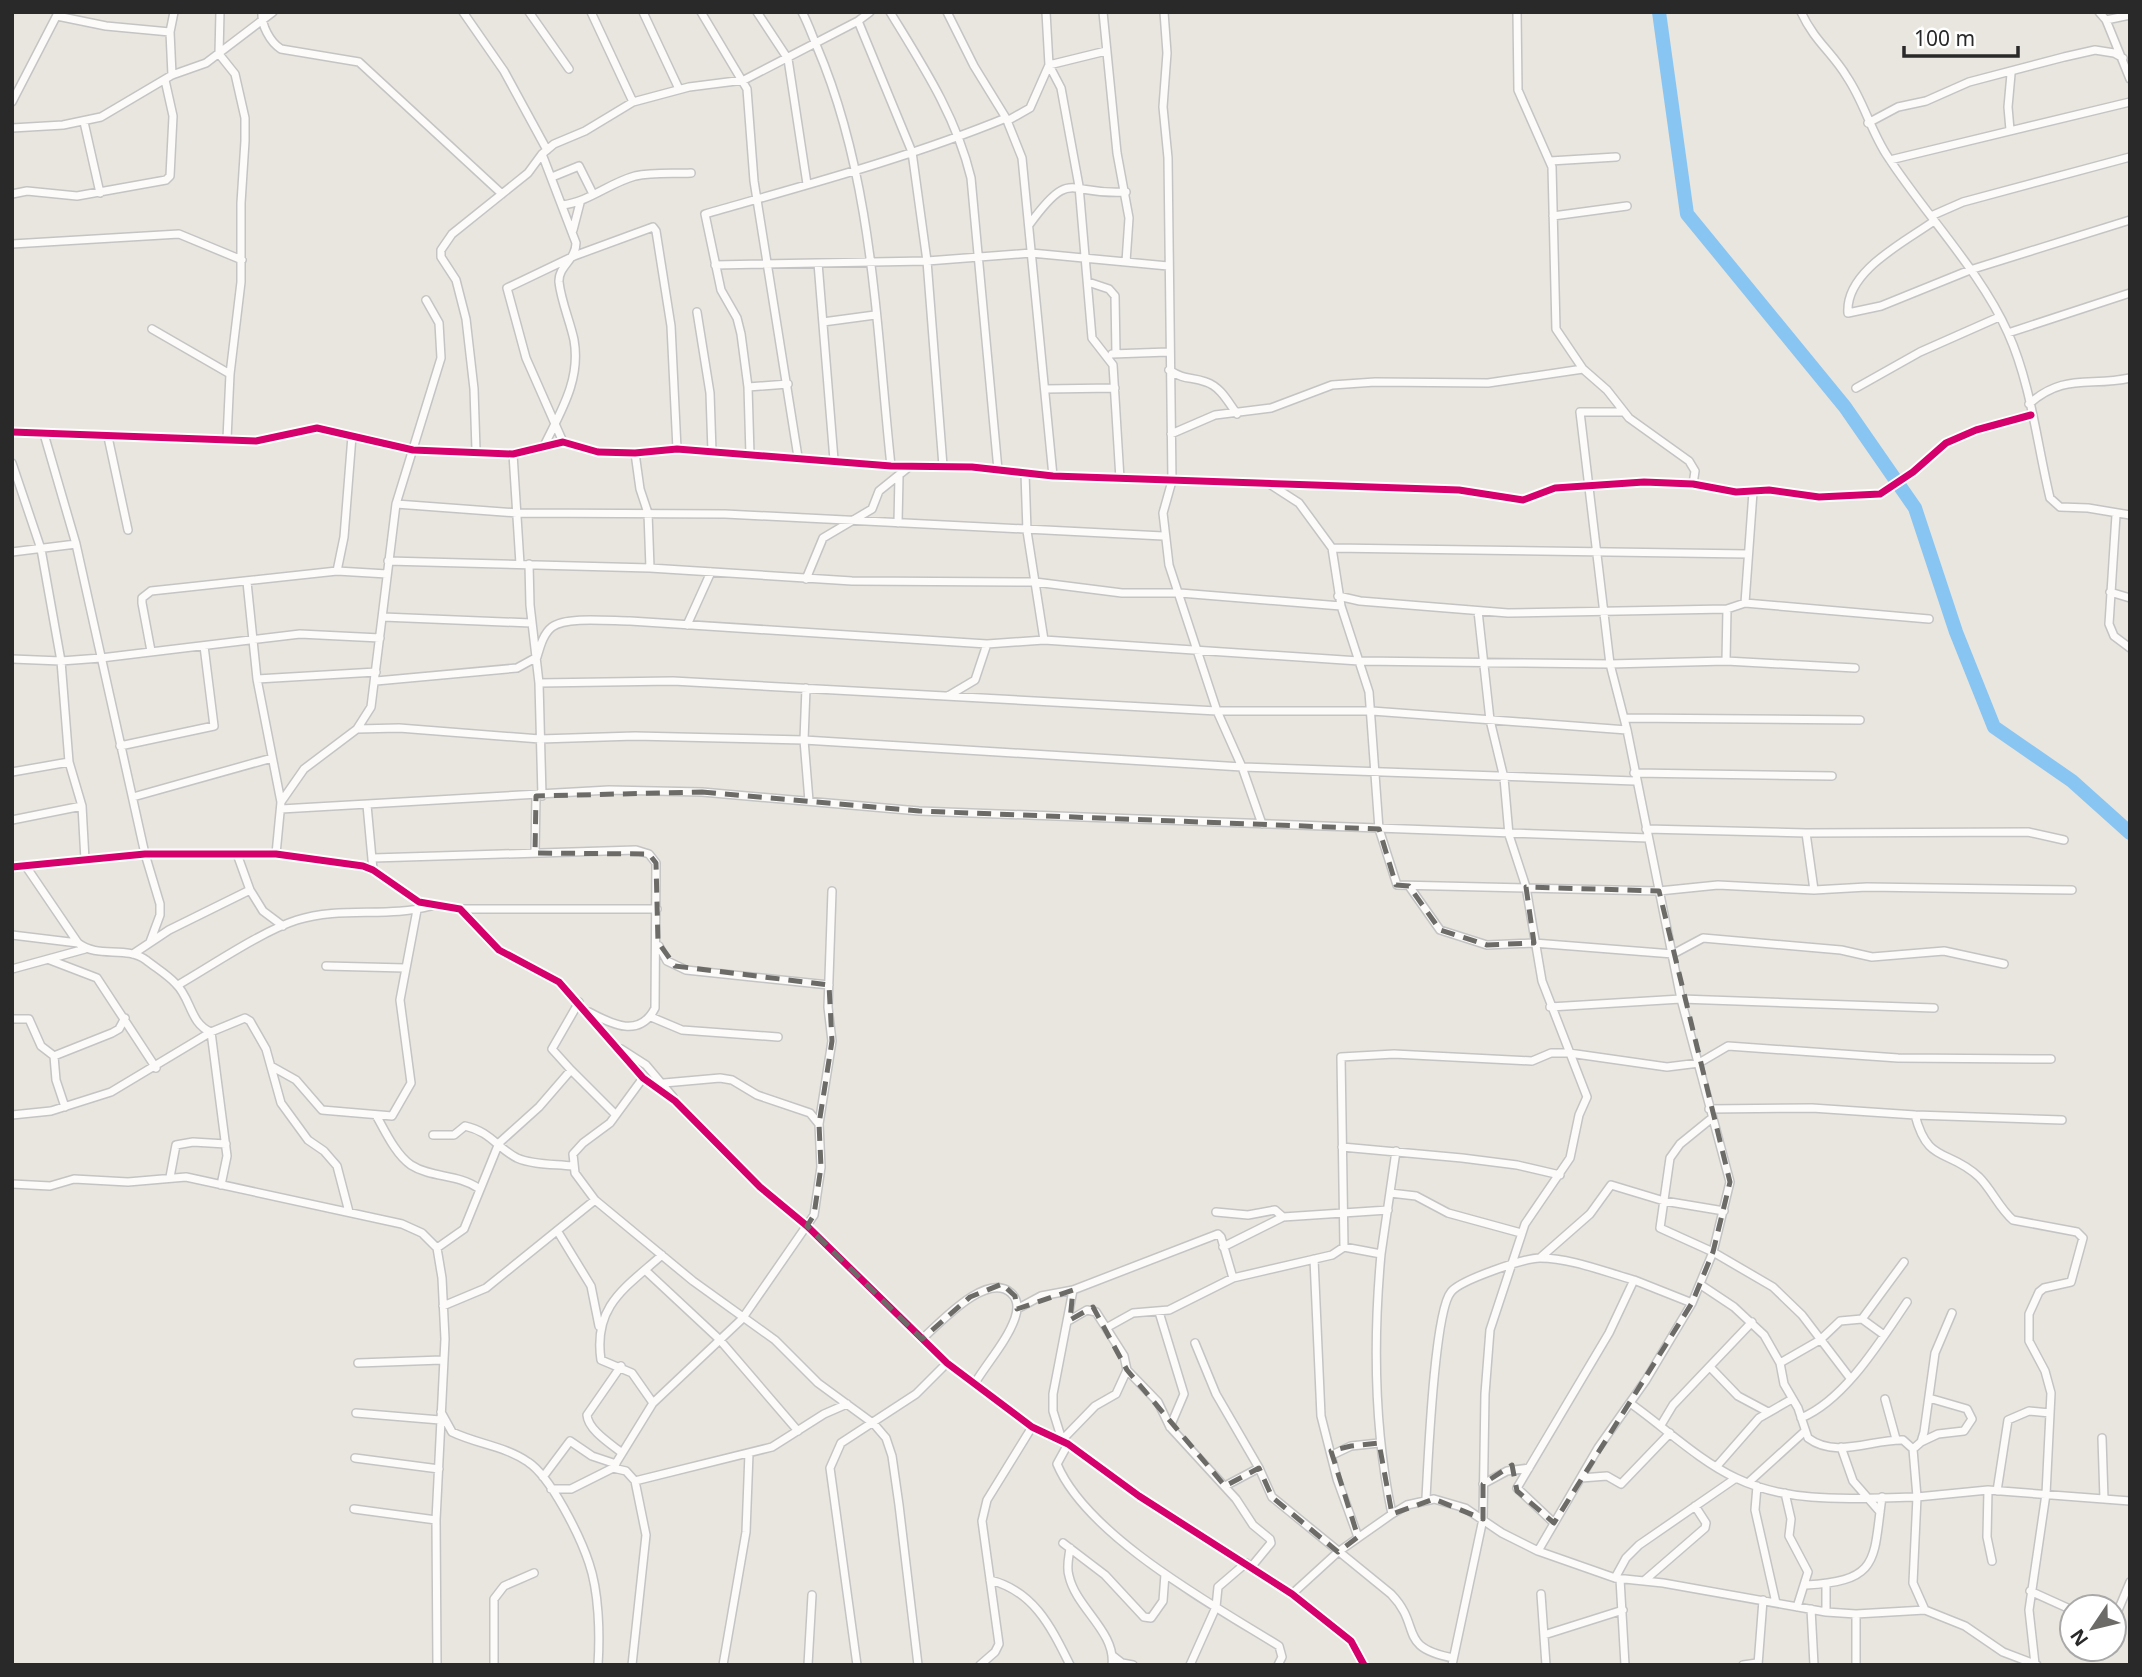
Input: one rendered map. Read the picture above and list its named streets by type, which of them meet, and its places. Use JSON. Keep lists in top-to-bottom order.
{
  "scale_bar": "100 m",
  "north": "bottom left"
}
